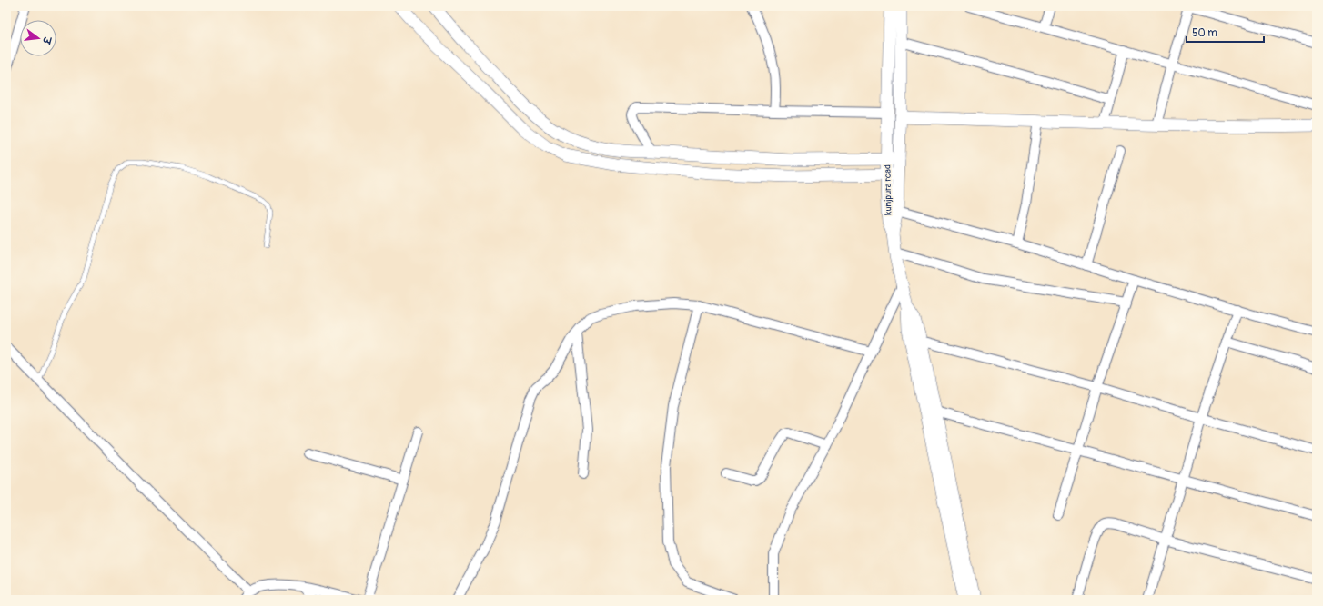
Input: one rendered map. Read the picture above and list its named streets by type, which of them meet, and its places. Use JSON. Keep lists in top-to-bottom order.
{
  "streets": {
    "street": ["kunjpura road"]
  },
  "scale_bar": "50 m",
  "north": "right"
}
